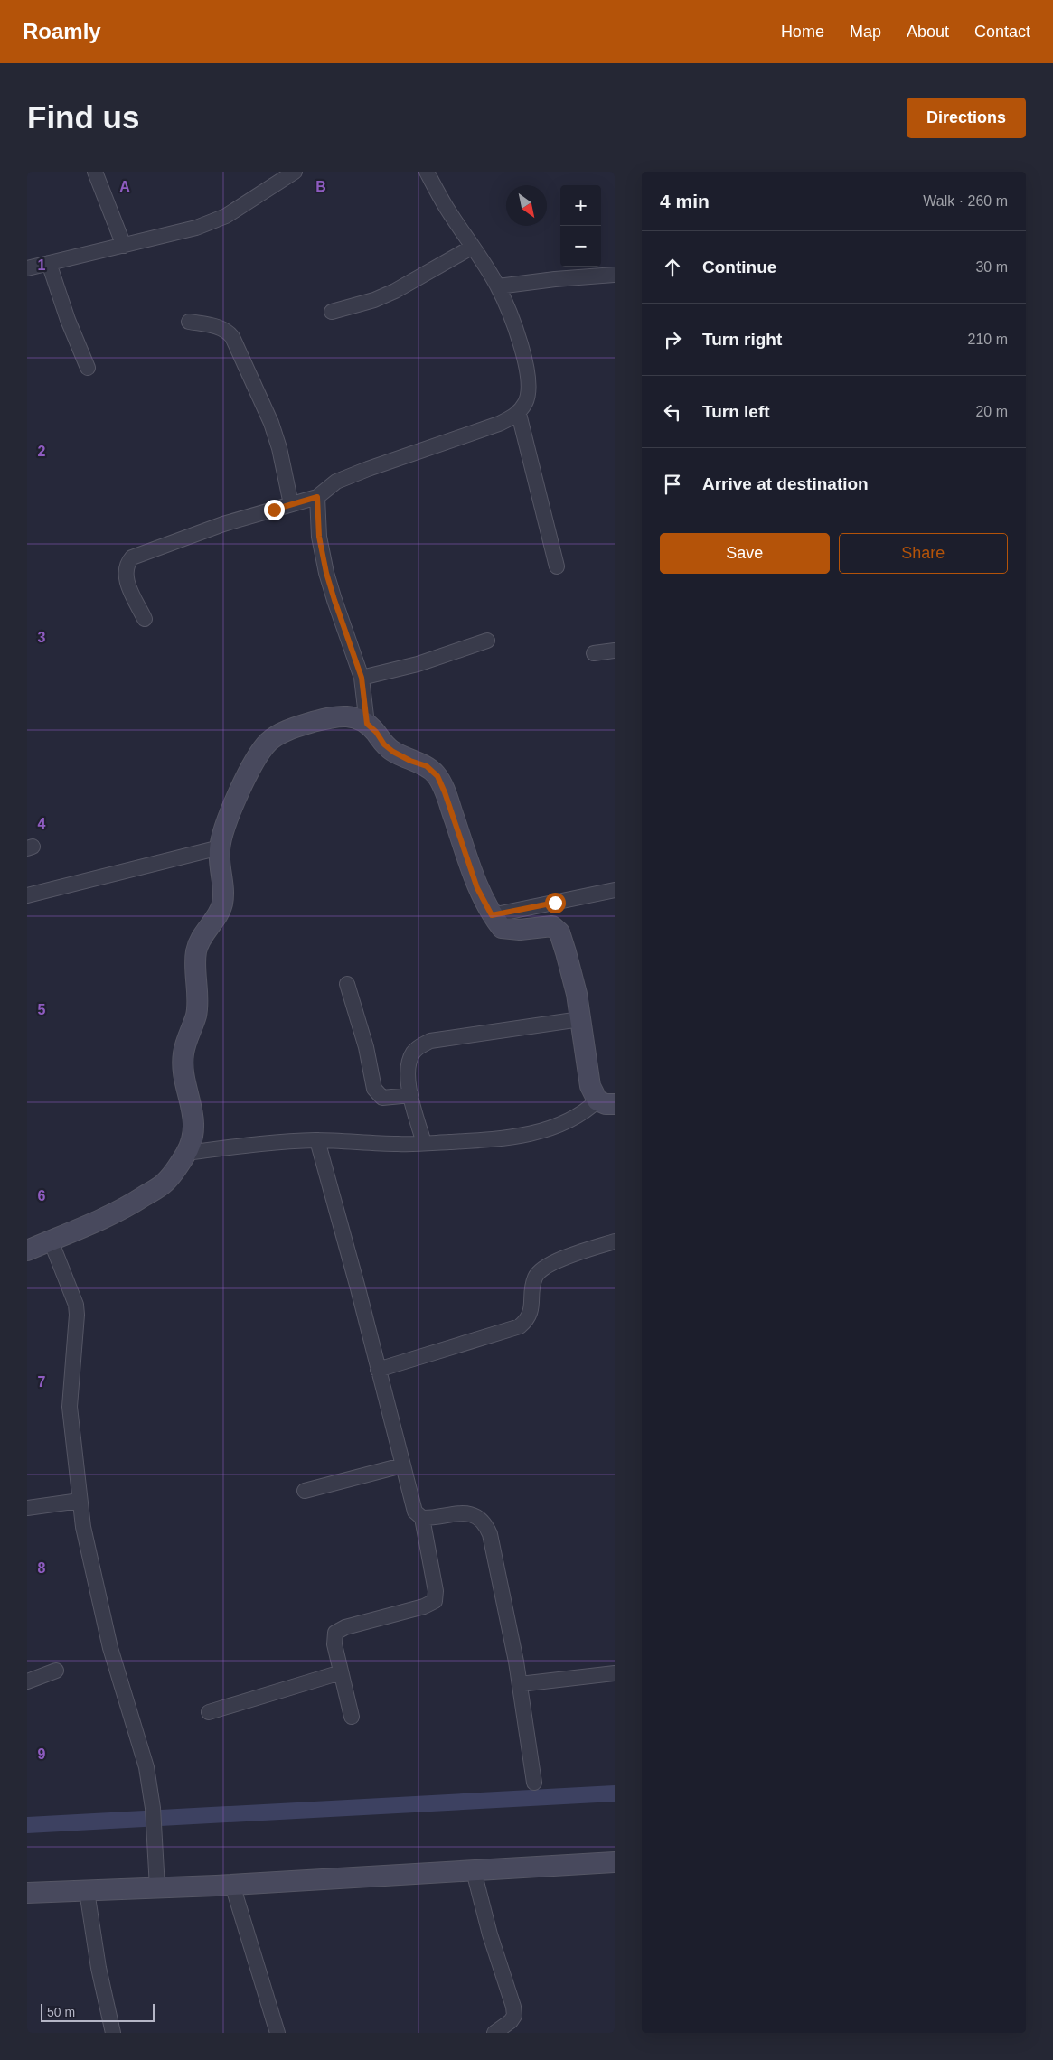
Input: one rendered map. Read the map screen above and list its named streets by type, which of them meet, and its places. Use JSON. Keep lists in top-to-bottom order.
{
  "scale_bar": "50 m",
  "north": "bottom right",
  "page": {
    "header": "Roamly",
    "nav": [
      "Home",
      "Map",
      "About",
      "Contact"
    ],
    "buttons": [
      "Directions",
      ["Save", "Share"]
    ],
    "title": "Find us",
    "heading": ["4 min", "Walk · 260 m"],
    "map_buttons": ["+", "−"],
    "list": [
      ["Continue", "30 m"],
      ["Turn right", "210 m"],
      ["Turn left", "20 m"],
      "Arrive at destination"
    ],
    "scale": "50 m"
  },
  "grid": {
    "columns": ["A", "B"],
    "rows": [
      "1",
      "2",
      "3",
      "4",
      "5",
      "6",
      "7",
      "8",
      "9"
    ]
  }
}
